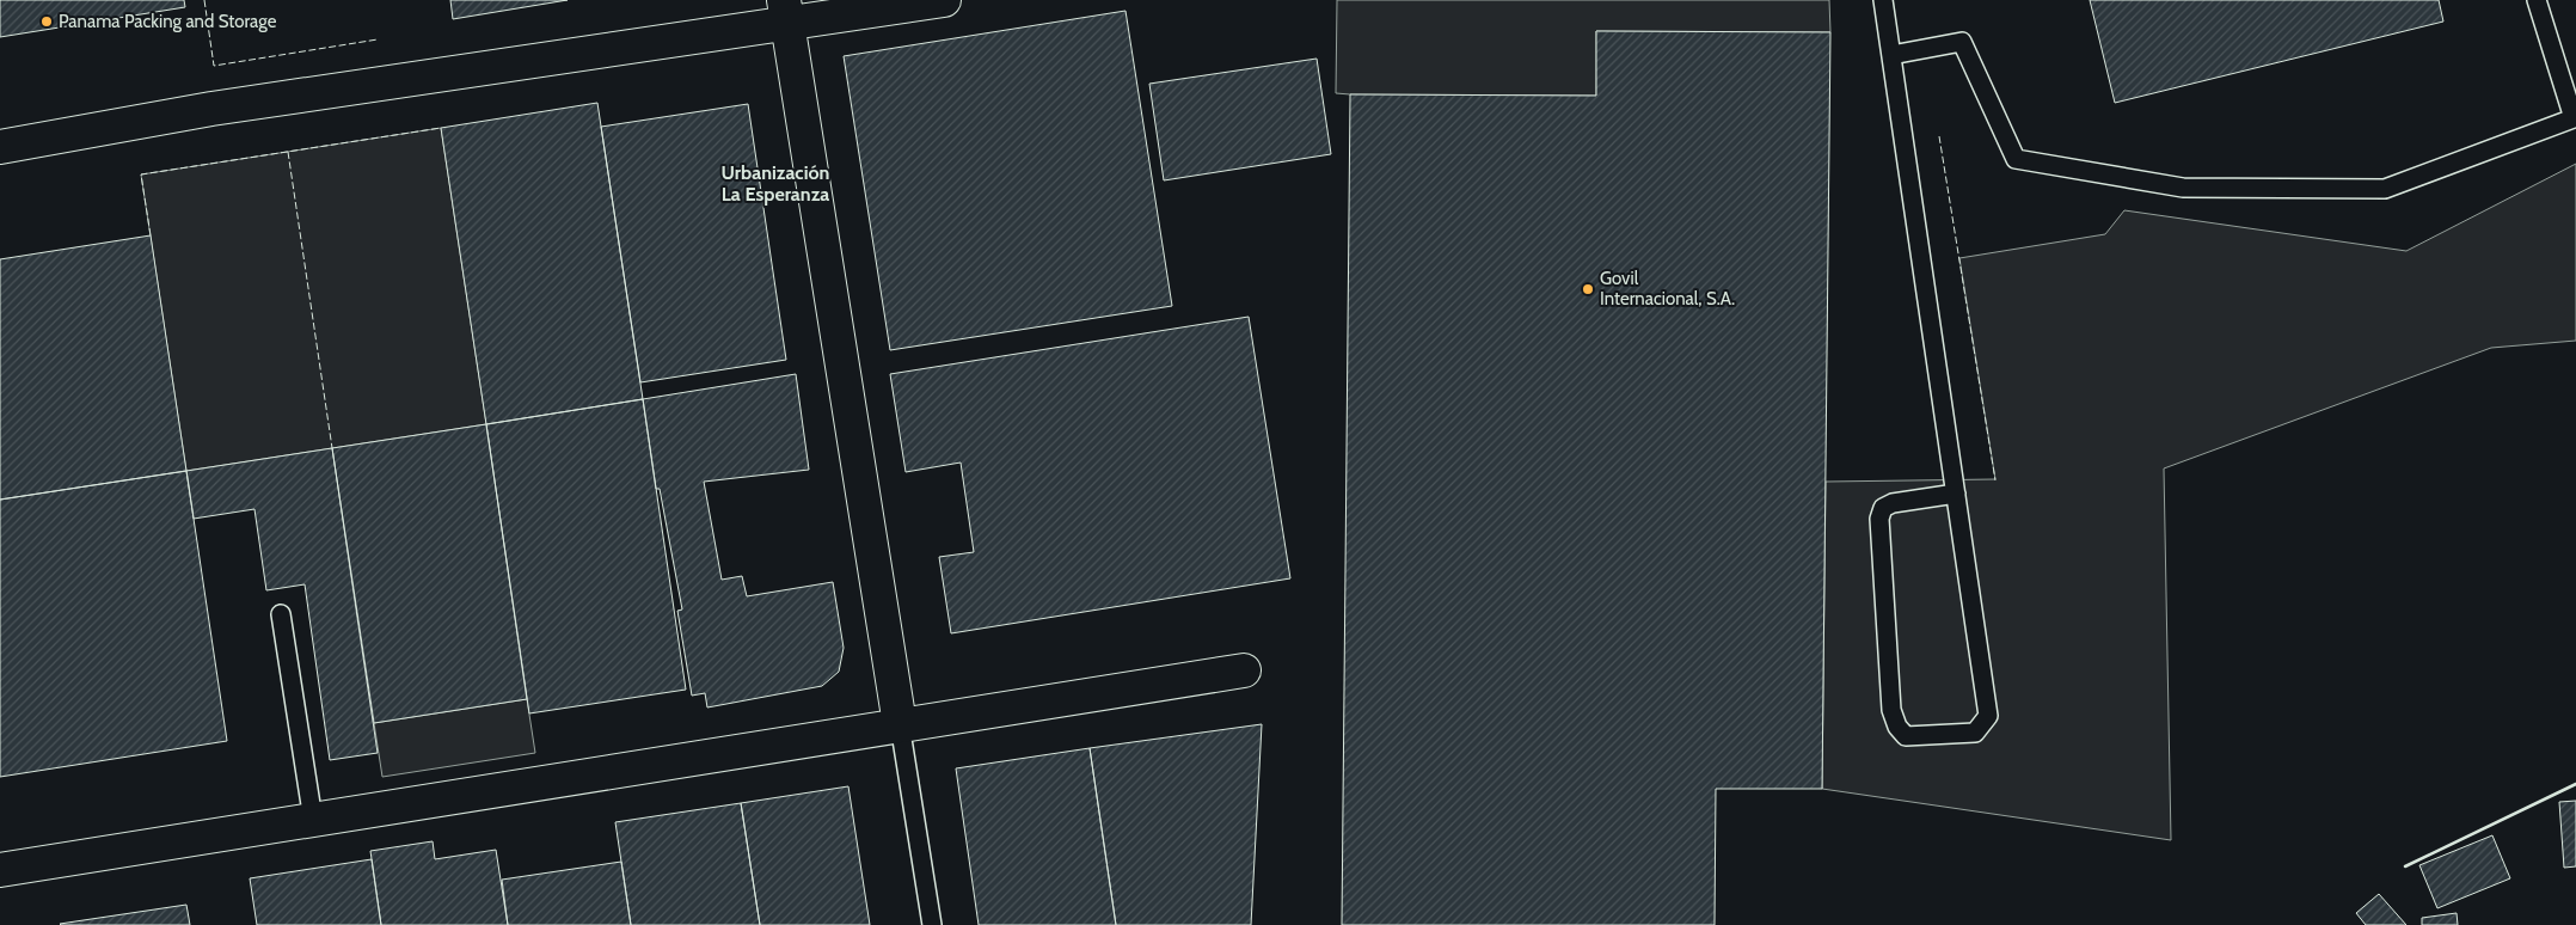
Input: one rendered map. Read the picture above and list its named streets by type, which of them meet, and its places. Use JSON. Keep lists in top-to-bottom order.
{
  "districts": ["Urbanización La Esperanza"],
  "places": ["Panama Packing and Storage", "Govil Internacional, S.A."]
}
